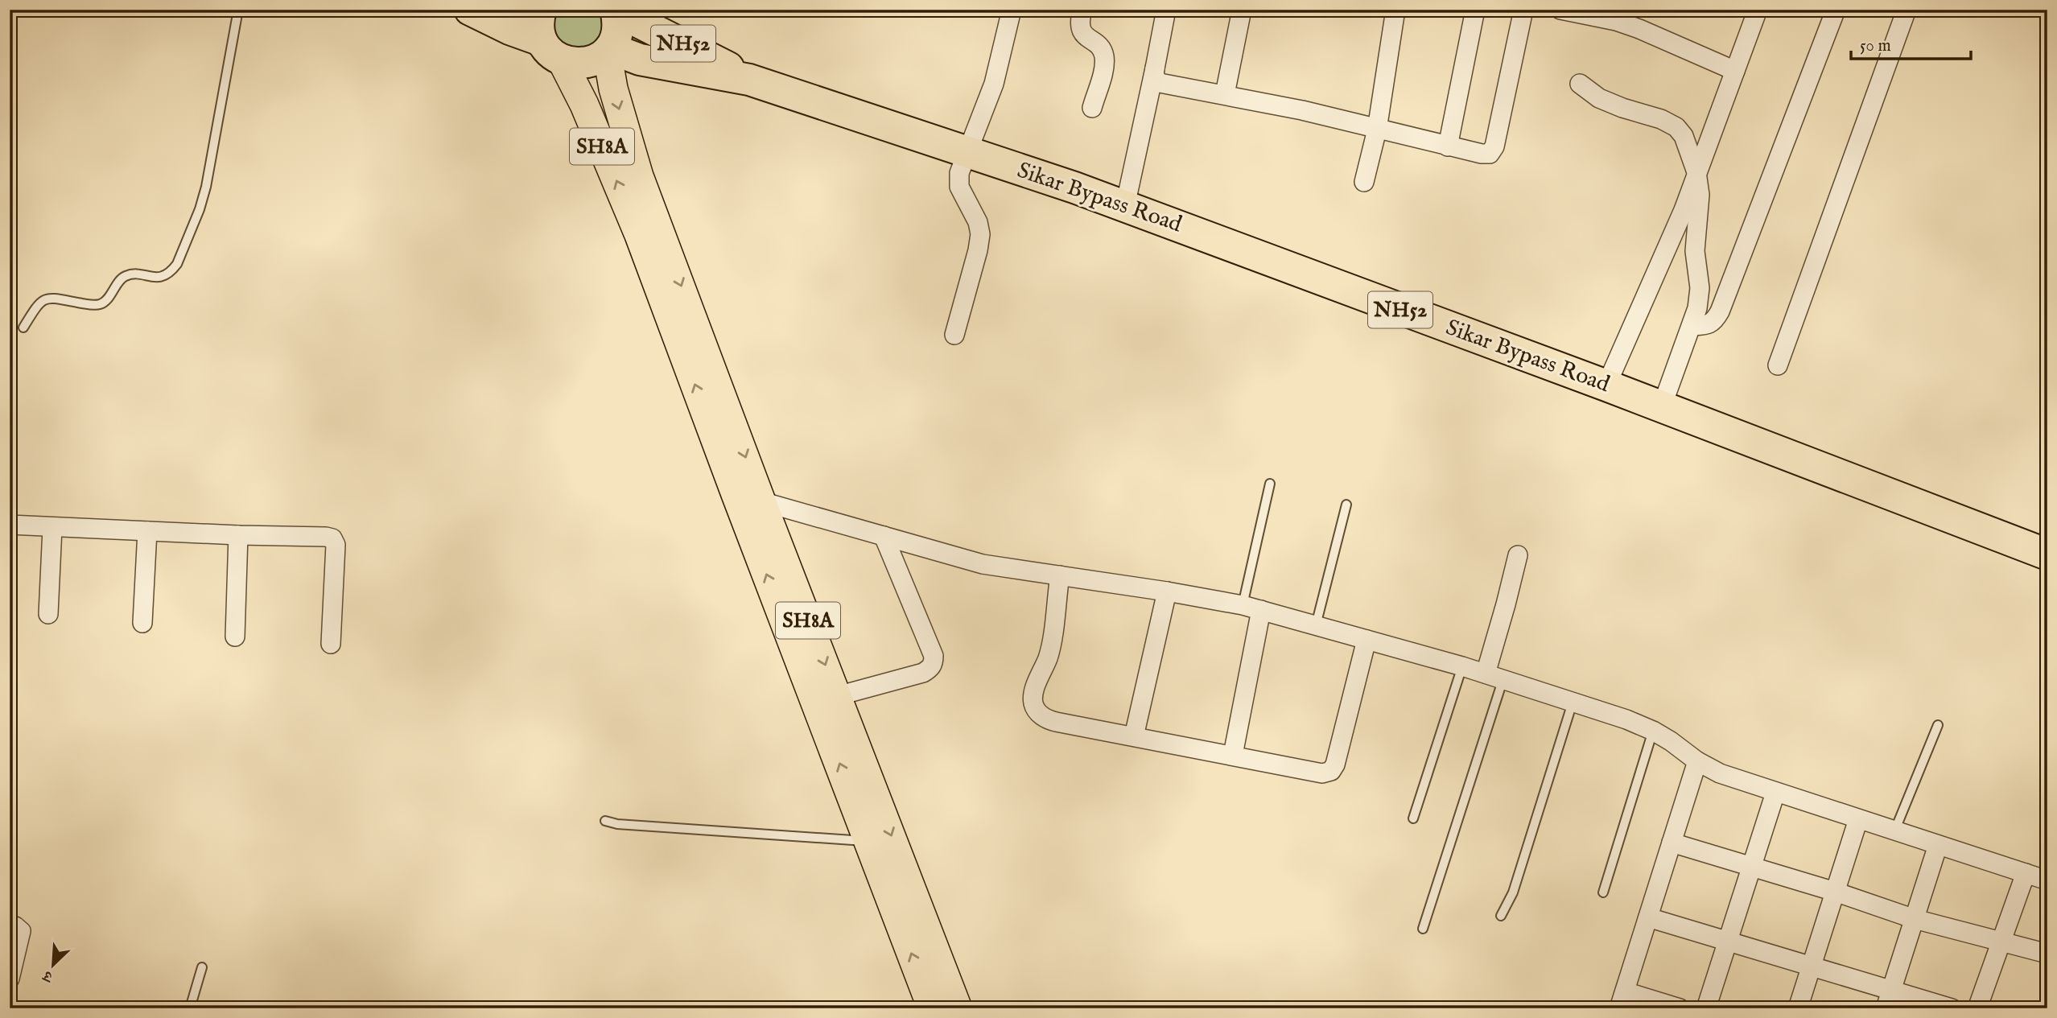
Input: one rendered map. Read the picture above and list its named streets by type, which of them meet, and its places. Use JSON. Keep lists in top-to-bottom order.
{
  "streets": {
    "highway": ["NH52", "Sikar Bypass Road"],
    "main road": ["SH8A"]
  },
  "crossings": [
    ["SH8A", "Sikar Bypass Road"]
  ],
  "scale_bar": "50 m",
  "north": "bottom left"
}
